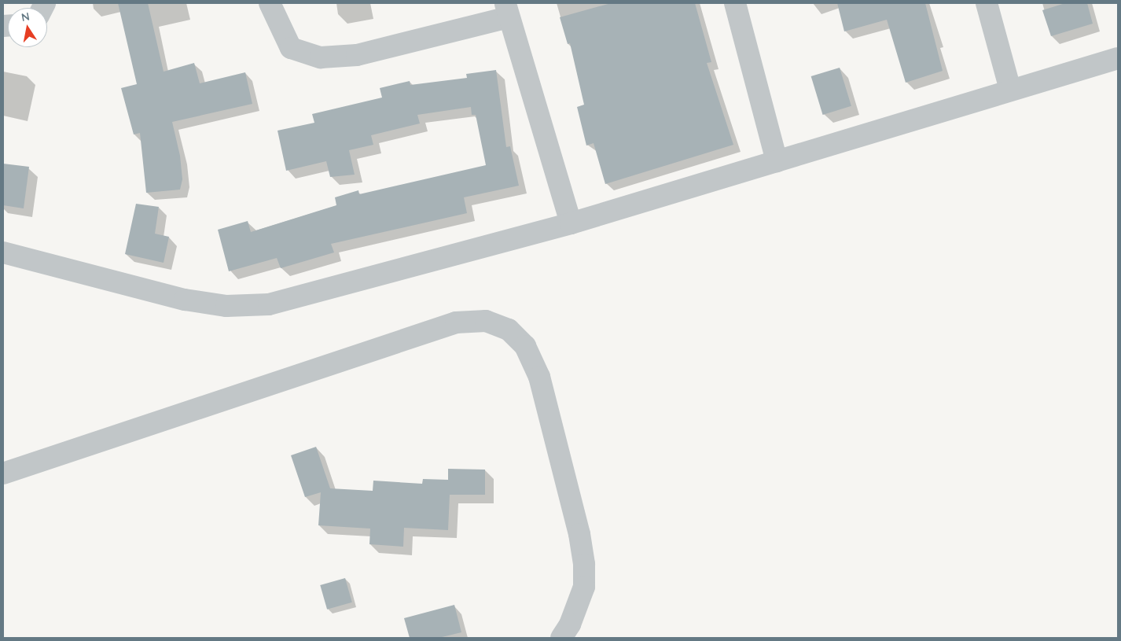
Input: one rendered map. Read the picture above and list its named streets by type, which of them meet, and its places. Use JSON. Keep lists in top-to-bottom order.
{
  "north": "top"
}
